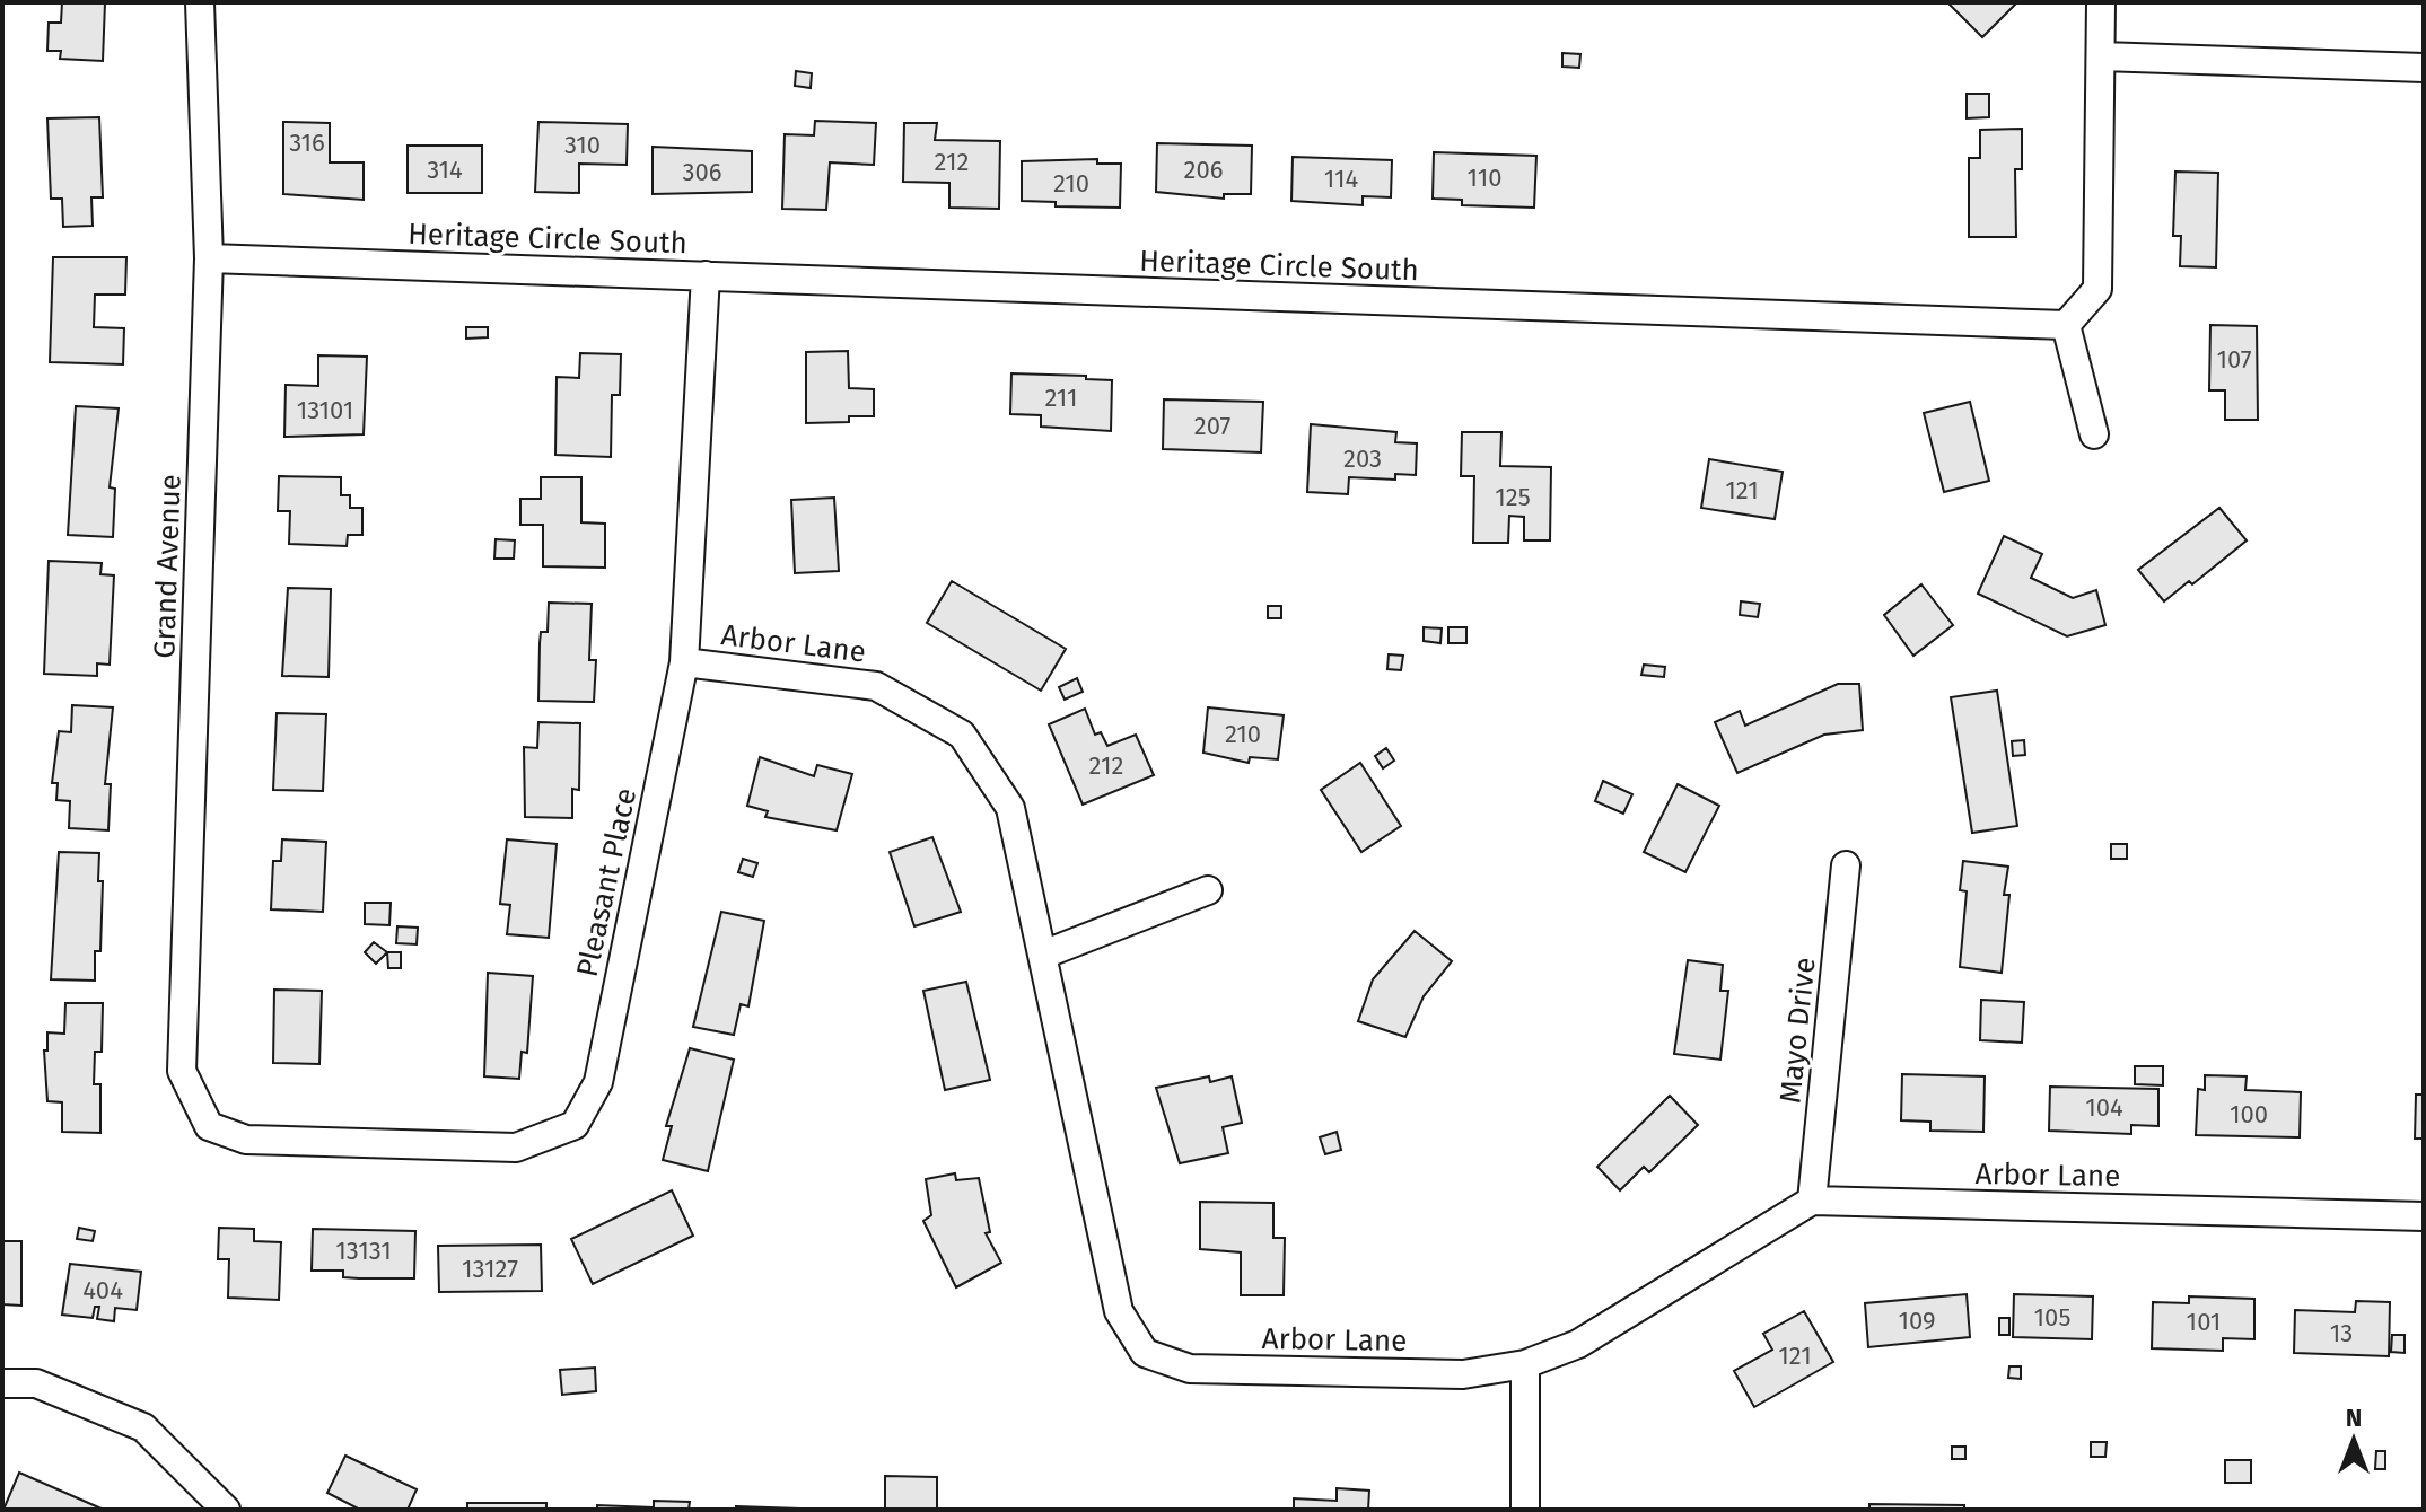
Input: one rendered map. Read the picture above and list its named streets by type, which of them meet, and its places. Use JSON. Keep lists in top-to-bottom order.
{
  "streets": {
    "street": [
      "Heritage Circle South",
      "Grand Avenue",
      "Arbor Lane",
      "Pleasant Place",
      "Mayo Drive"
    ]
  },
  "crossings": [
    ["Heritage Circle South", "Grand Avenue"],
    ["Heritage Circle South", "Pleasant Place"],
    ["Grand Avenue", "Pleasant Place"],
    ["Arbor Lane", "Pleasant Place"],
    ["Arbor Lane", "Mayo Drive"]
  ],
  "house_numbers": [
    "316",
    "310",
    "212",
    "314",
    "206",
    "306",
    "110",
    "114",
    "210",
    "107",
    "211",
    "13101",
    "207",
    "203",
    "121",
    "125",
    "210",
    "212",
    "104",
    "100",
    "13131",
    "13127",
    "404",
    "105",
    "109",
    "101",
    "13",
    "121"
  ],
  "north": "top"
}
